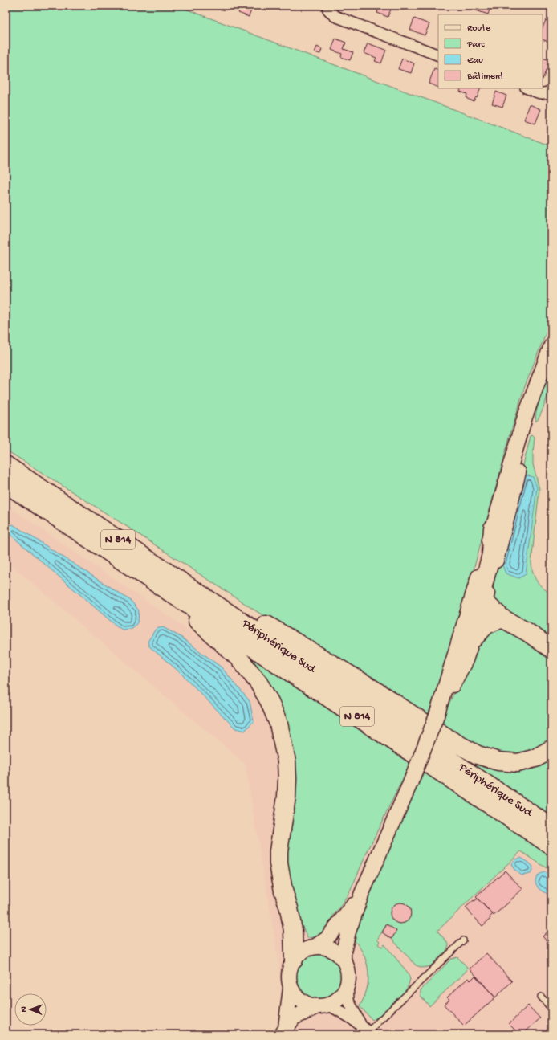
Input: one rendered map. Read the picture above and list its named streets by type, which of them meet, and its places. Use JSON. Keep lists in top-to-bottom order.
{
  "streets": {
    "highway": ["N 814", "Périphérique Sud"]
  },
  "crossings": [
    ["N 814", "Périphérique Sud"]
  ],
  "legend": [
    "Route",
    "Parc",
    "Eau",
    "Bâtiment"
  ],
  "north": "left"
}
